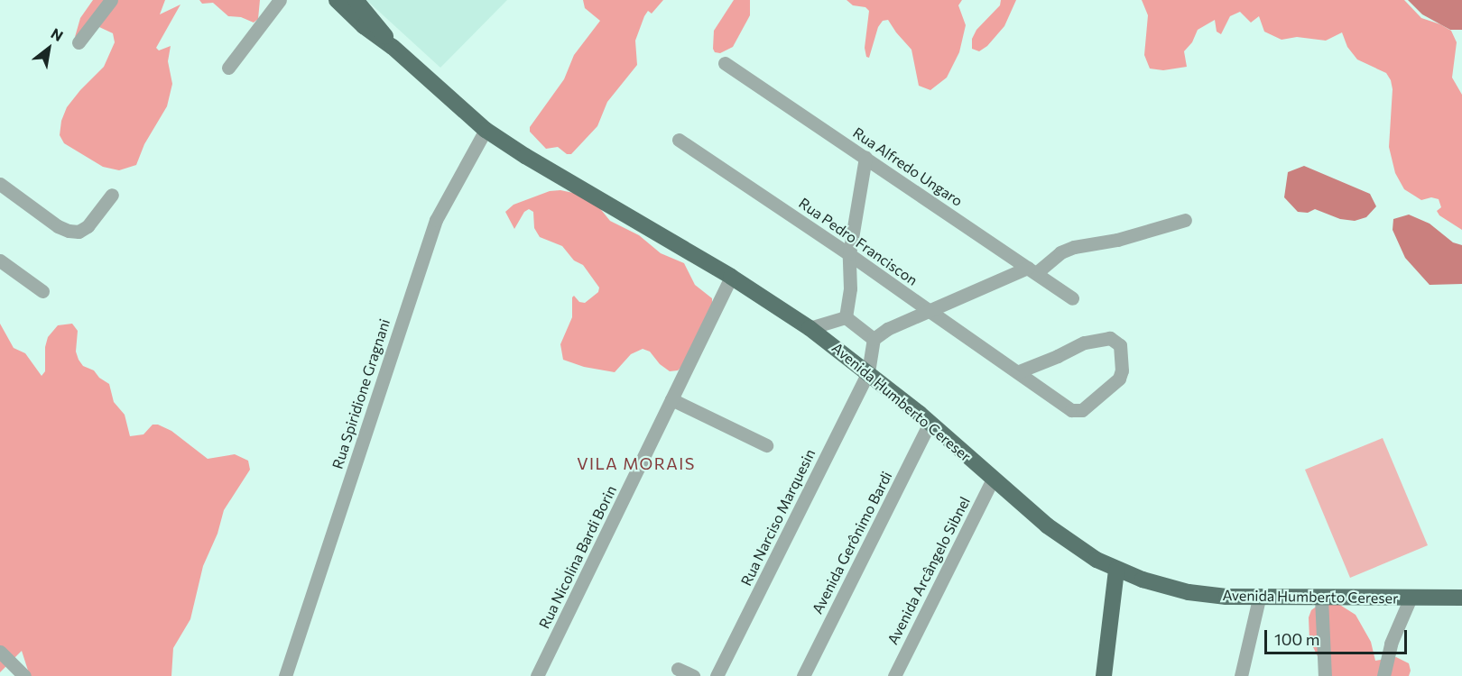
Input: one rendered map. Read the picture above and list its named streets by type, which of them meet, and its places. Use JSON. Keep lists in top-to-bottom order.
{
  "streets": {
    "main road": ["Avenida Humberto Cereser"],
    "street": [
      "Rua Alfredo Ungaro",
      "Rua Pedro Franciscon",
      "Rua Spiridione Gragnani",
      "Rua Narciso Marquesin",
      "Avenida Gerônimo Bardi",
      "Rua Nicolina Bardi Borin",
      "Avenida Arcângelo Sibnel"
    ]
  },
  "crossings": [
    ["Rua Spiridione Gragnani", "Avenida Humberto Cereser"],
    ["Avenida Humberto Cereser", "Rua Narciso Marquesin"],
    ["Avenida Humberto Cereser", "Avenida Gerônimo Bardi"],
    ["Avenida Humberto Cereser", "Rua Nicolina Bardi Borin"],
    ["Avenida Humberto Cereser", "Avenida Arcângelo Sibnel"]
  ],
  "districts": ["VILA MORAIS"],
  "scale_bar": "100 m",
  "north": "top right"
}
